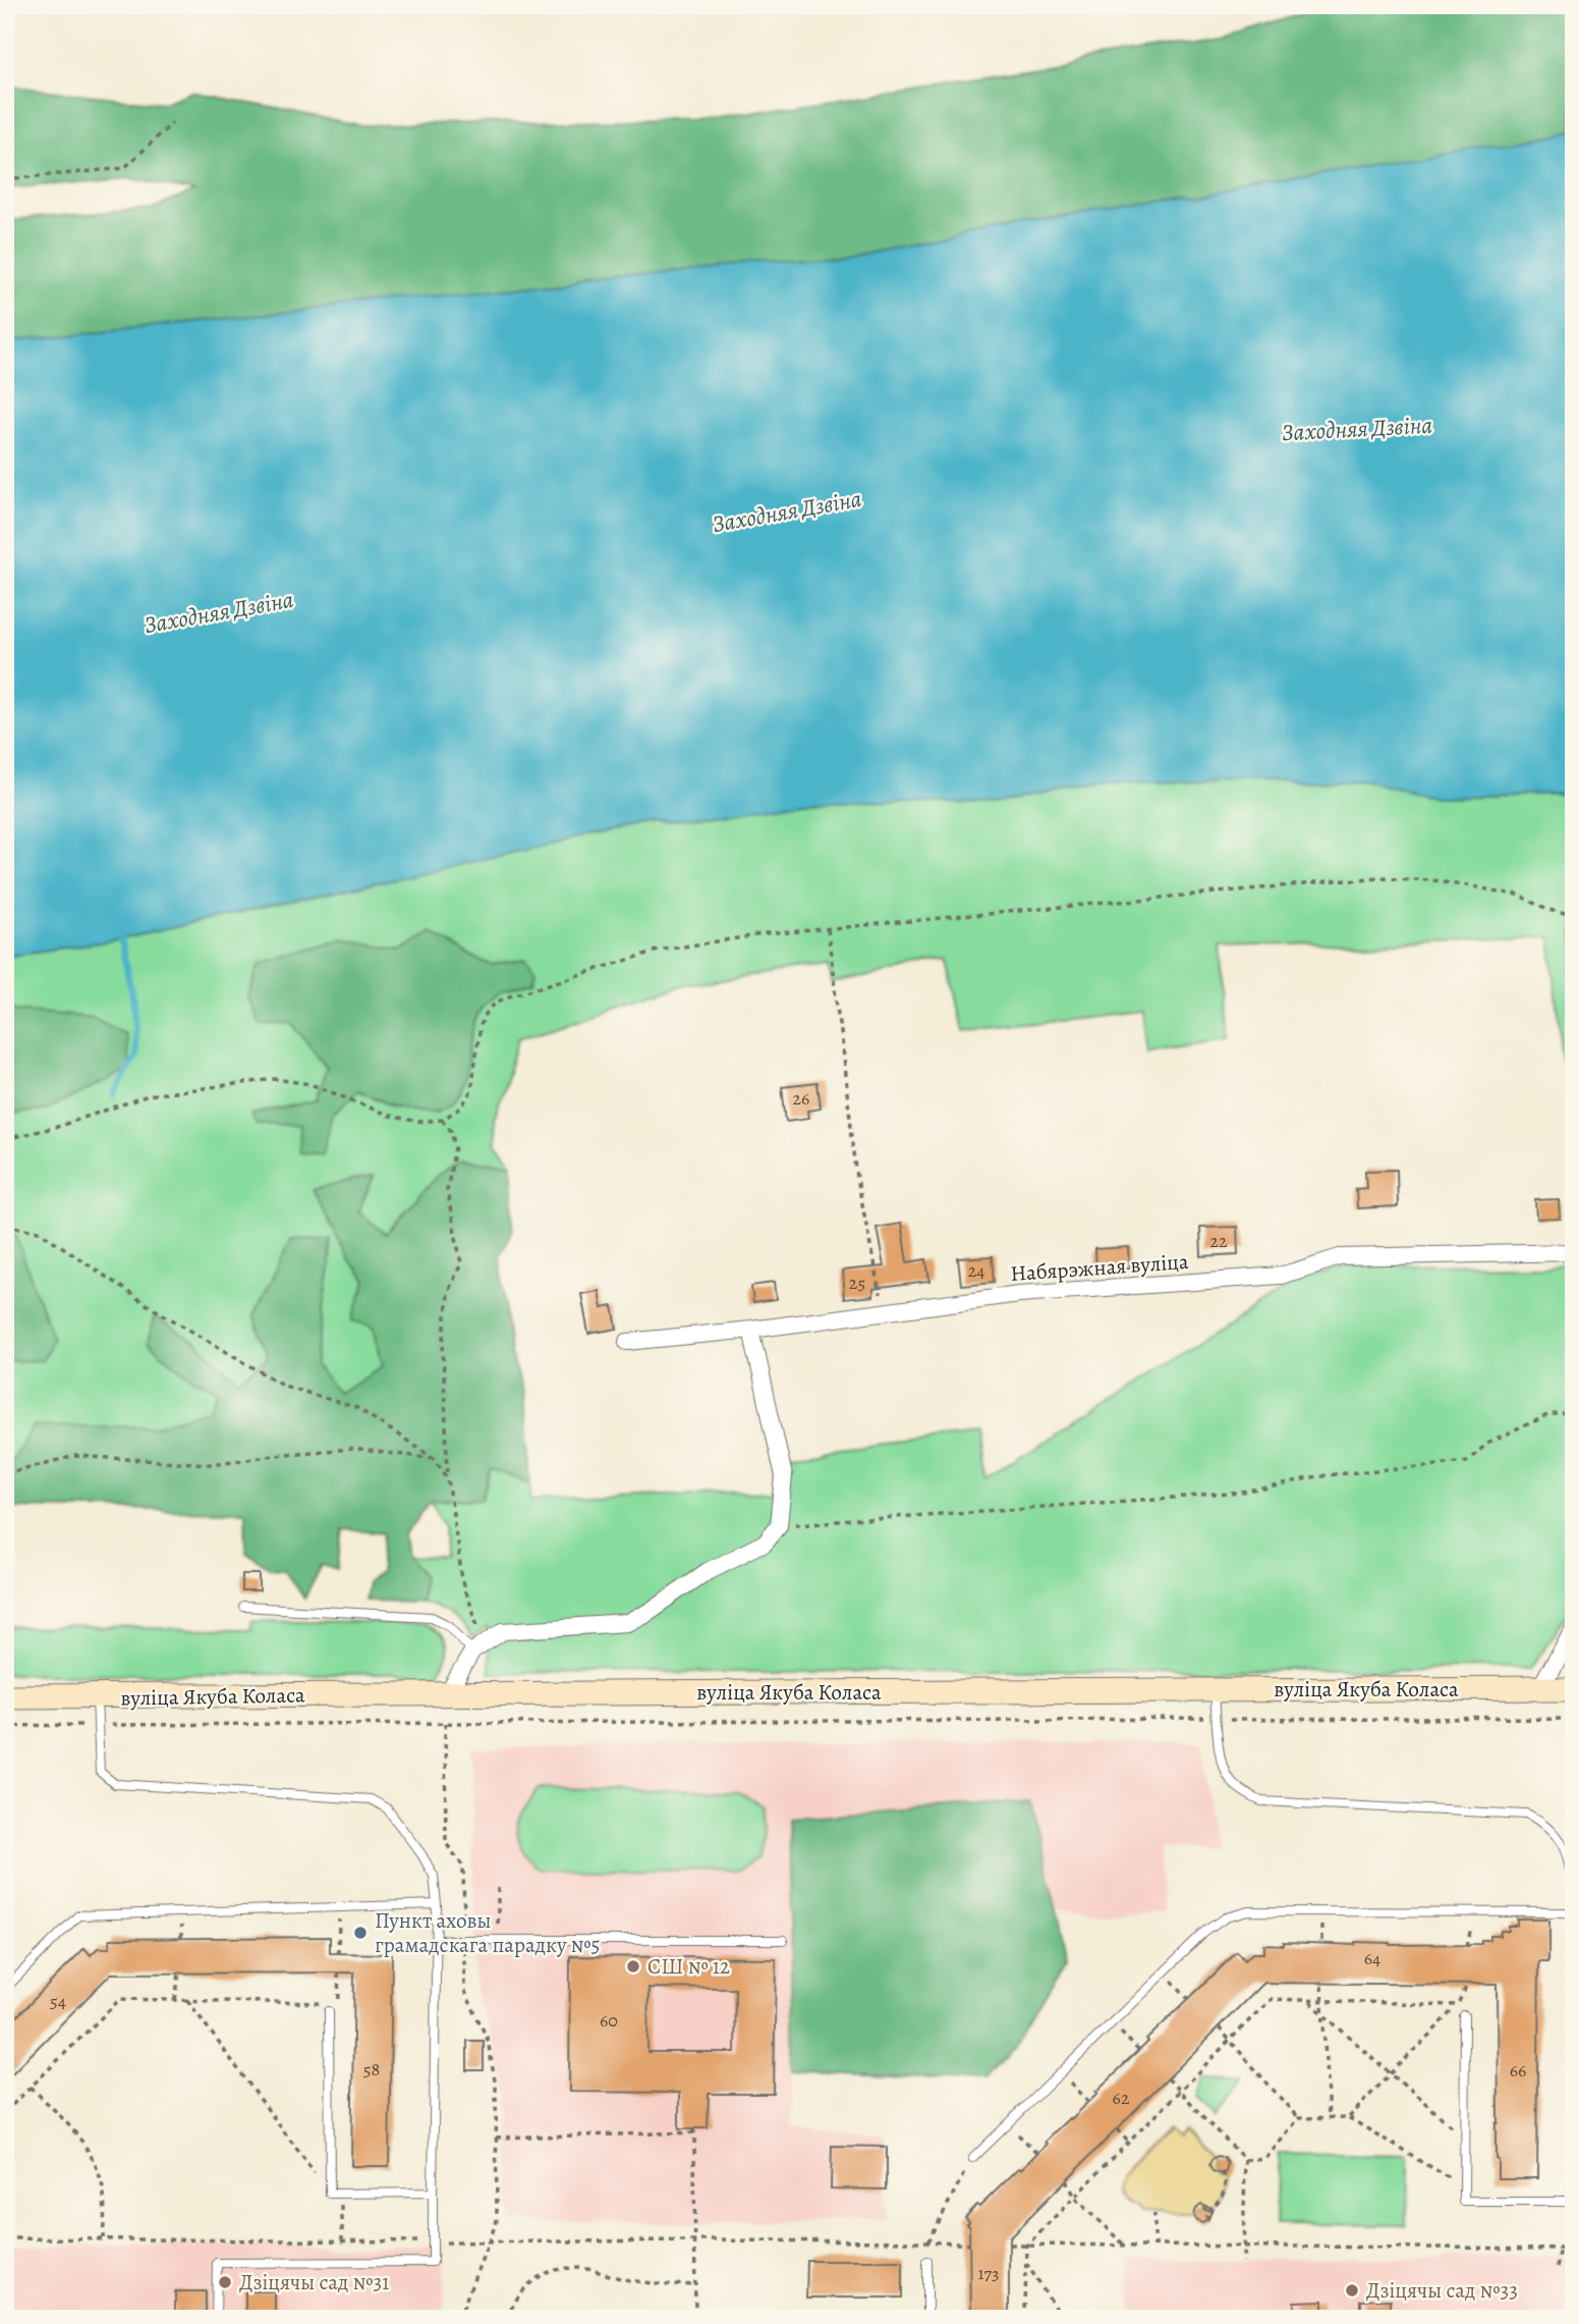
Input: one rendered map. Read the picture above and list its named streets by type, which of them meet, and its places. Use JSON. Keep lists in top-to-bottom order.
{
  "streets": {
    "street": ["Набярэжная вуліца", "вуліца Якуба Коласа"]
  },
  "water": ["Заходняя Дзвіна"],
  "places": [
    "Пункт аховы грамадскага парадку №5",
    "СШ № 12",
    "Дзіцячы сад №31",
    "Дзіцячы сад №33"
  ],
  "house_numbers": [
    "26",
    "22",
    "24",
    "25",
    "64",
    "54",
    "60",
    "58",
    "66",
    "62",
    "173"
  ]
}
